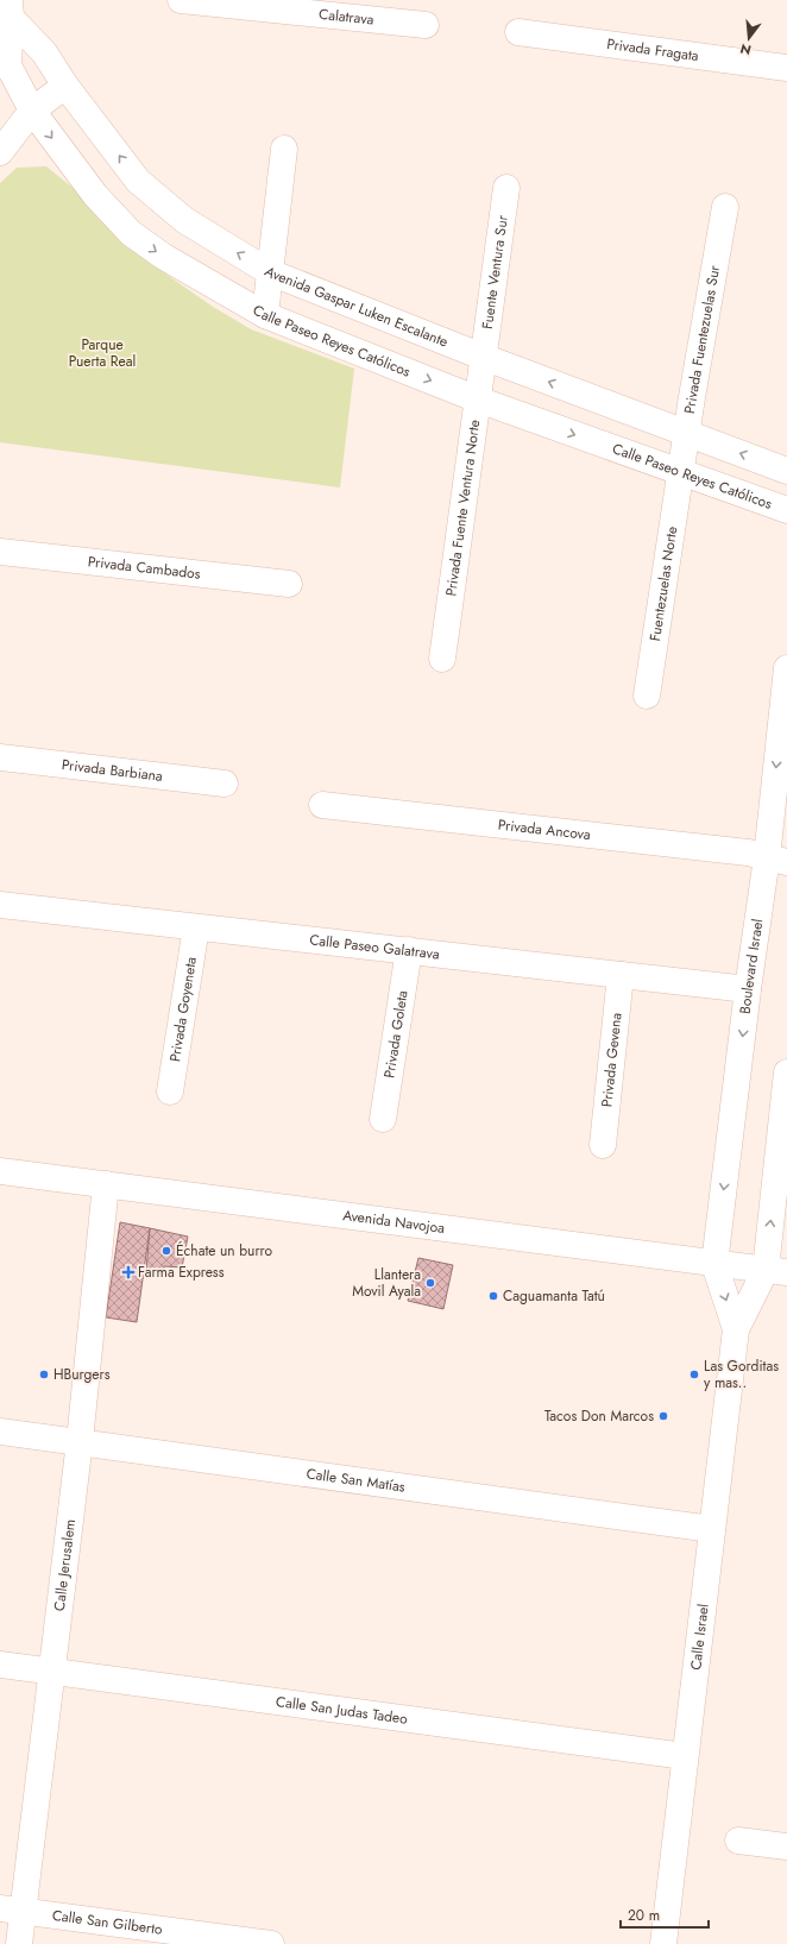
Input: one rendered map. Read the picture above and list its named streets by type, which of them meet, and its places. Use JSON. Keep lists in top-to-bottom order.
{
  "streets": {
    "street": [
      "Calatrava",
      "Privada Fragata",
      "Fuente Ventura Sur",
      "Avenida Gaspar Luken Escalante",
      "Calle Paseo Reyes Católicos",
      "Privada Fuentezuelas Sur",
      "Privada Fuente Ventura Norte",
      "Privada Cambados",
      "Fuentezuelas Norte",
      "Privada Barbiana",
      "Privada Ancova",
      "Calle Paseo Galatrava",
      "Boulevard Israel",
      "Privada Goyeneta",
      "Privada Goleta",
      "Privada Gevena",
      "Avenida Navojoa",
      "Calle San Matías",
      "Calle Jerusalem",
      "Calle Israel",
      "Calle San Judas Tadeo",
      "Calle San Gilberto"
    ]
  },
  "crossings": [
    ["Fuente Ventura Sur", "Avenida Gaspar Luken Escalante"],
    ["Fuente Ventura Sur", "Privada Fuente Ventura Norte"],
    ["Avenida Gaspar Luken Escalante", "Privada Fuentezuelas Sur"],
    ["Avenida Gaspar Luken Escalante", "Privada Fuente Ventura Norte"],
    ["Calle Paseo Reyes Católicos", "Privada Fuentezuelas Sur"],
    ["Calle Paseo Reyes Católicos", "Privada Fuente Ventura Norte"],
    ["Calle Paseo Reyes Católicos", "Fuentezuelas Norte"],
    ["Privada Fuentezuelas Sur", "Fuentezuelas Norte"],
    ["Privada Ancova", "Boulevard Israel"],
    ["Calle Paseo Galatrava", "Boulevard Israel"],
    ["Calle Paseo Galatrava", "Privada Goyeneta"],
    ["Calle Paseo Galatrava", "Privada Goleta"],
    ["Calle Paseo Galatrava", "Privada Gevena"],
    ["Boulevard Israel", "Avenida Navojoa"],
    ["Boulevard Israel", "Calle Israel"],
    ["Avenida Navojoa", "Calle Jerusalem"],
    ["Avenida Navojoa", "Calle Israel"],
    ["Calle San Matías", "Calle Jerusalem"],
    ["Calle San Matías", "Calle Israel"],
    ["Calle Jerusalem", "Calle San Judas Tadeo"],
    ["Calle Jerusalem", "Calle San Gilberto"],
    ["Calle Israel", "Calle San Judas Tadeo"]
  ],
  "one_way": ["Avenida Gaspar Luken Escalante", "Calle Paseo Reyes Católicos"],
  "parks": ["Parque Puerta Real"],
  "places": {
    "other": [
      "Échate un burro",
      "Llantera Movil Ayala",
      "Caguamanta Tatú",
      "HBurgers",
      "Las Gorditas y mas..",
      "Tacos Don Marcos"
    ],
    "health": ["Farma Express"]
  },
  "scale_bar": "20 m",
  "north": "bottom"
}
